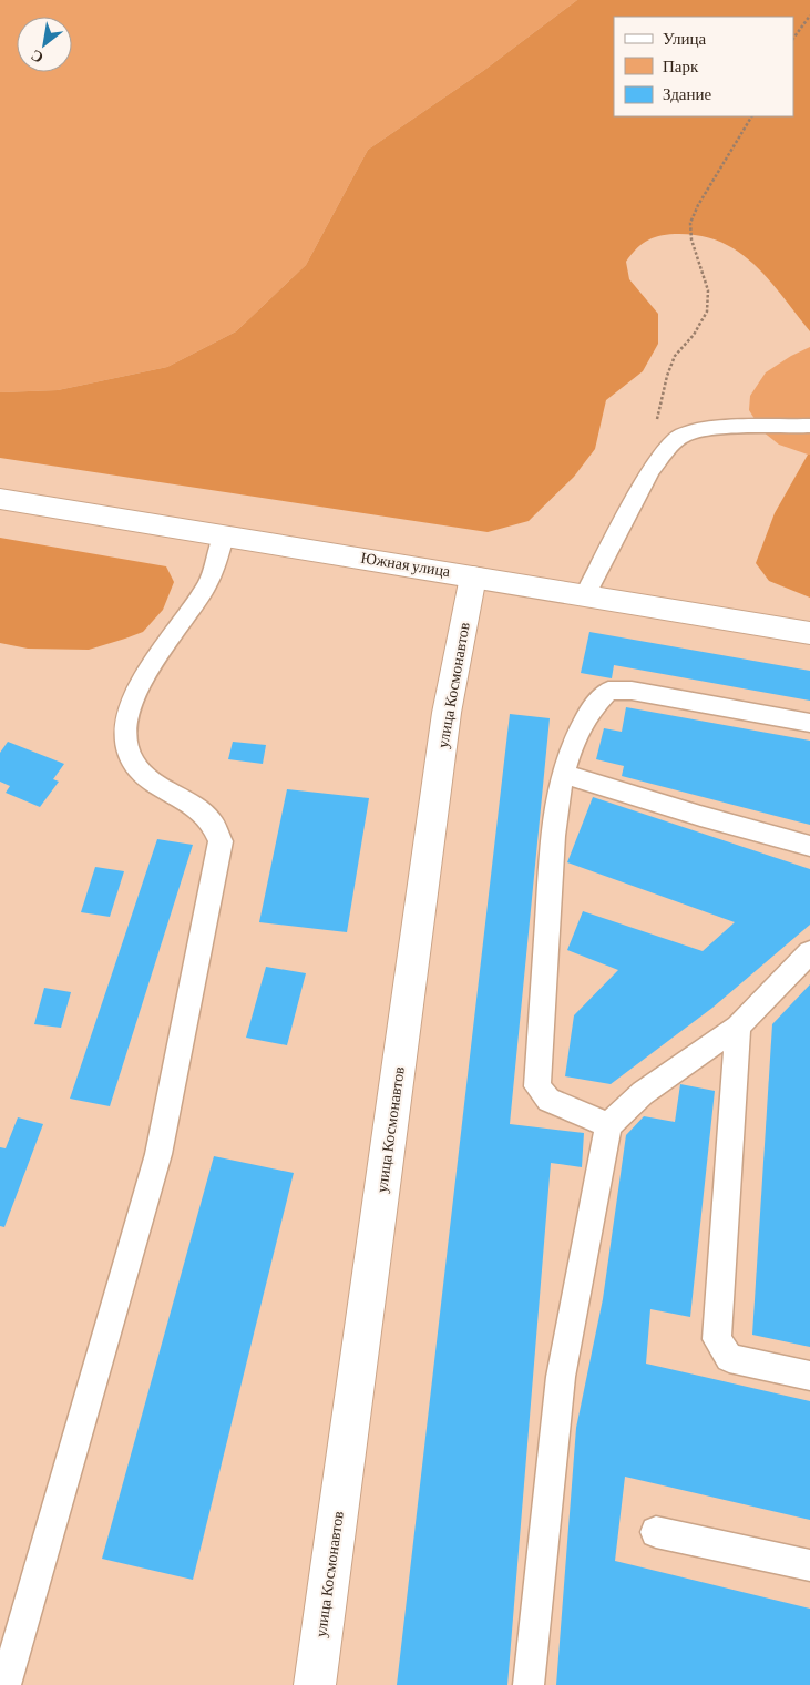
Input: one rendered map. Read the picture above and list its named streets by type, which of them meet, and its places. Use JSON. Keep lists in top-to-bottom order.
{
  "streets": {
    "street": ["Южная улица", "улица Космонавтов"]
  },
  "crossings": [
    ["Южная улица", "улица Космонавтов"]
  ],
  "legend": ["Улица", "Парк", "Здание"],
  "north": "bottom left"
}
